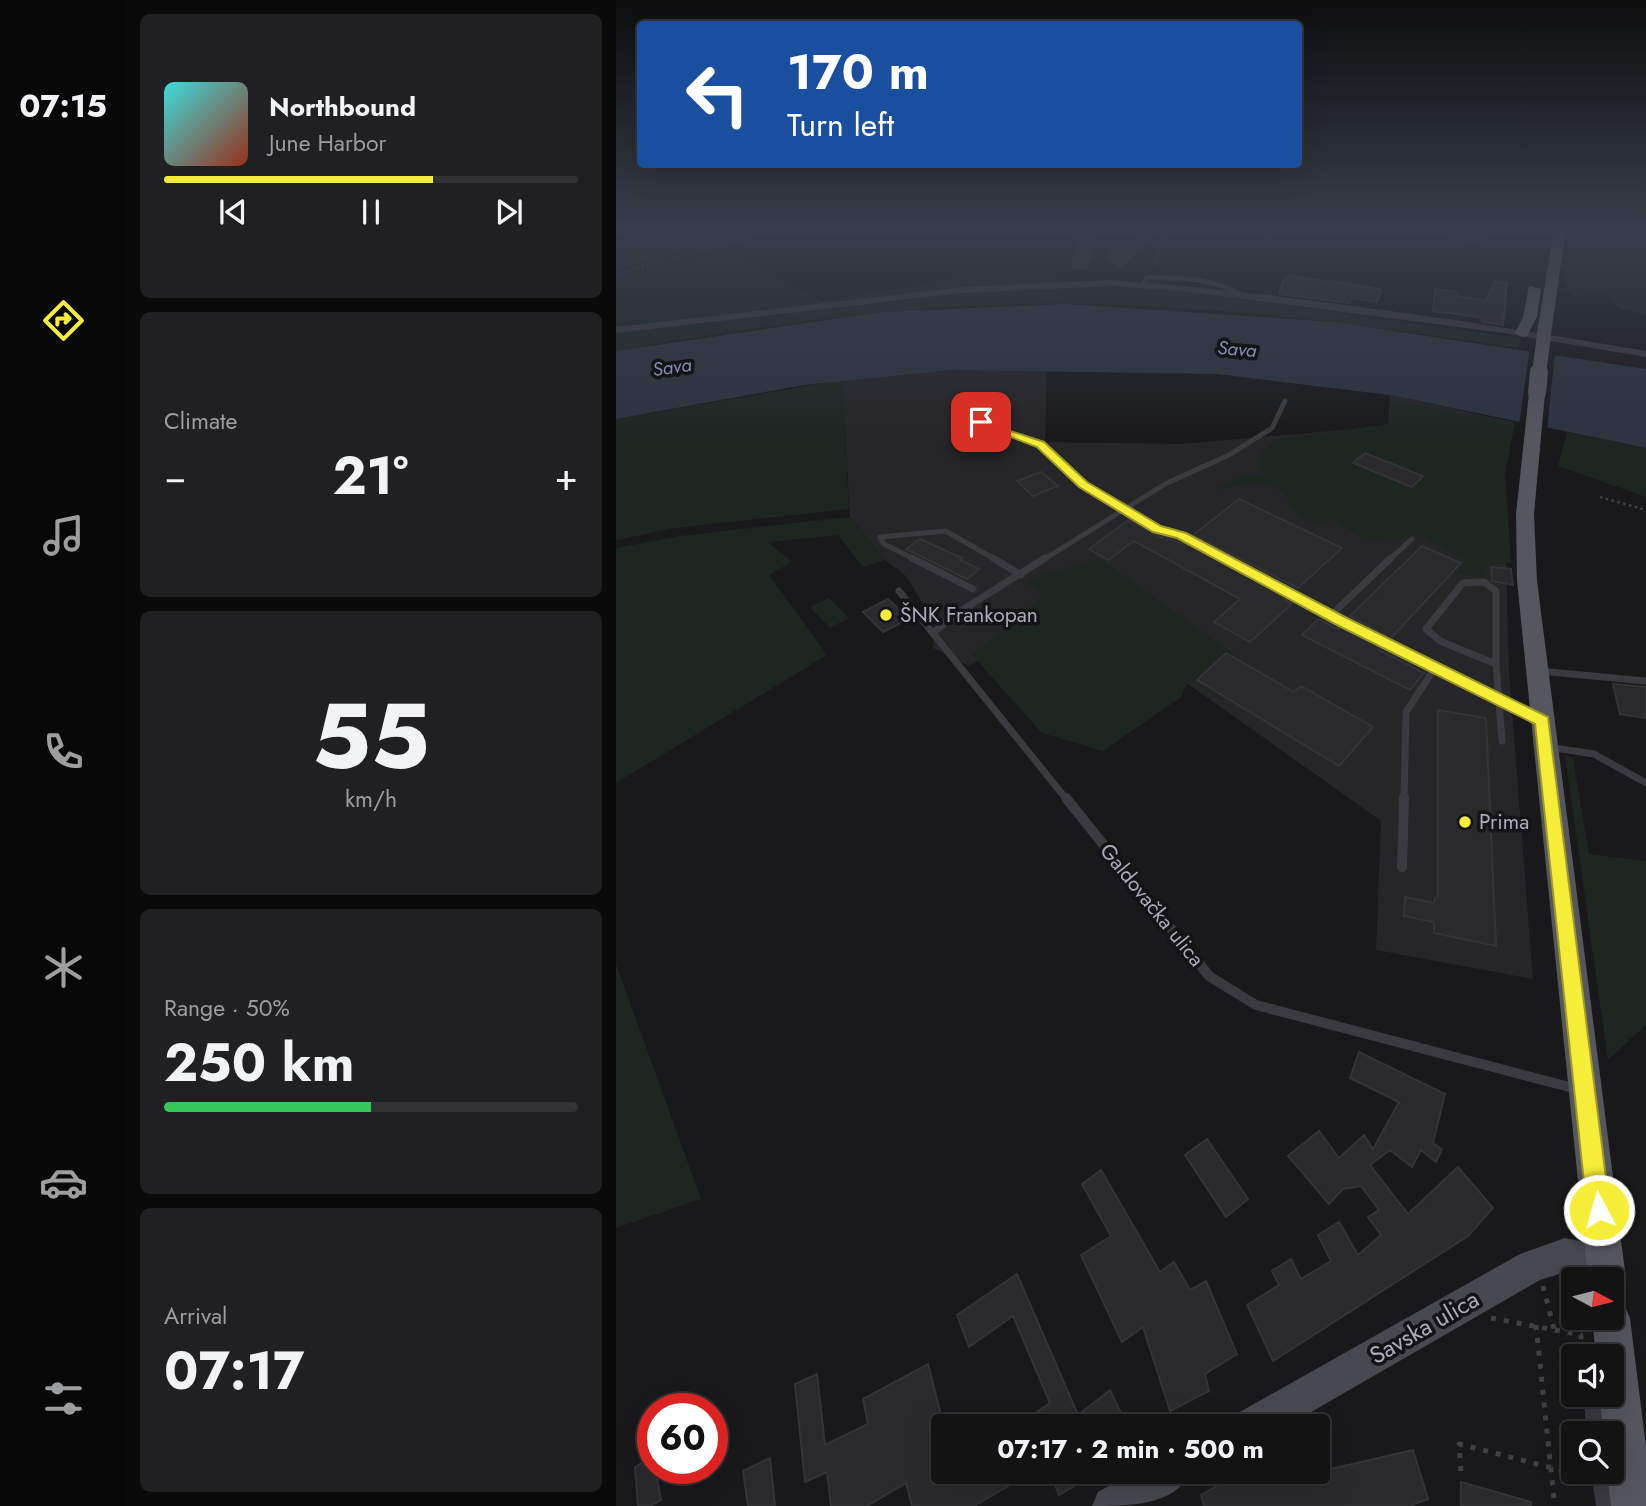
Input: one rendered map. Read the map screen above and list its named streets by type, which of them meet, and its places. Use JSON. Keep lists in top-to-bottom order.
{
  "streets": {
    "main road": ["Savska ulica"],
    "lane": ["Galdovačka ulica"]
  },
  "water": ["Sava"],
  "places": ["ŠNK Frankopan", "Prima"],
  "north": "right",
  "page": {
    "tabs": "07:15",
    "turn": ["170 m", "Turn left"],
    "song": ["Northbound", "June Harbor"],
    "tile": [
      "Climate",
      ["55", "km/h"],
      ["Range · 50%", "250 km"],
      ["Arrival", "07:17"]
    ],
    "heat": ["−", "21°", "+"],
    "limit": "60",
    "trip": "07:17 · 2 min · 500 m"
  }
}
